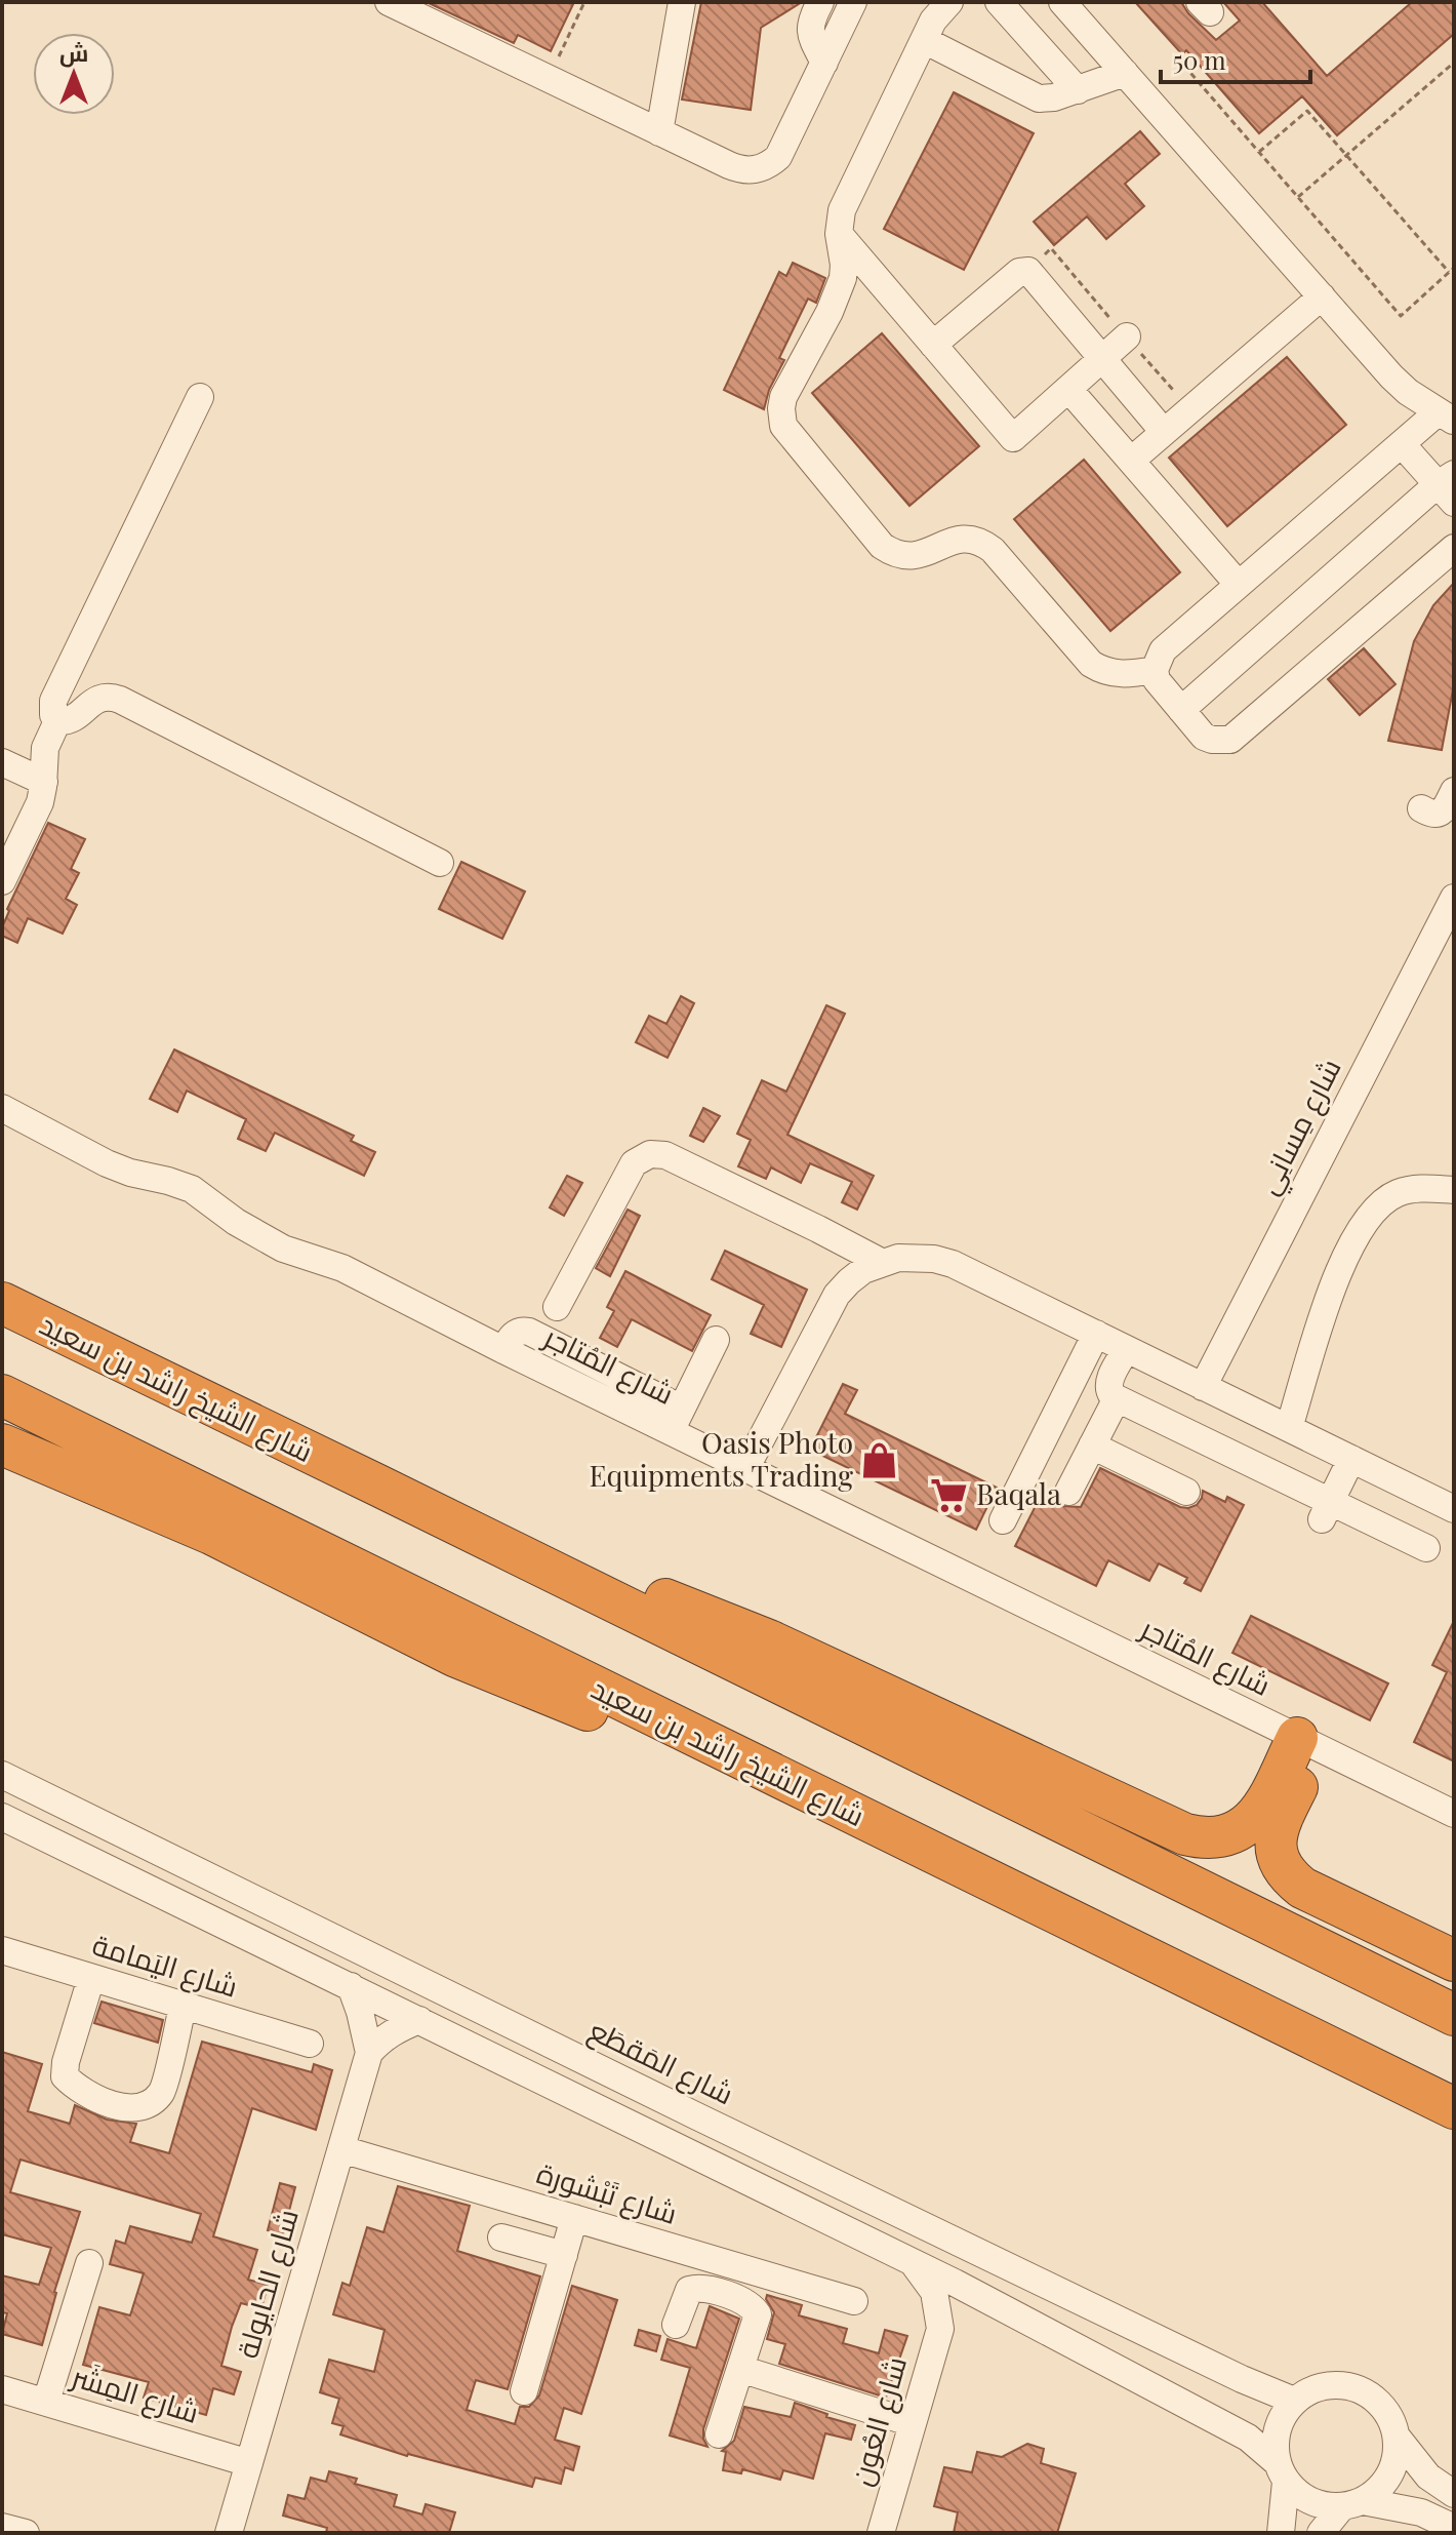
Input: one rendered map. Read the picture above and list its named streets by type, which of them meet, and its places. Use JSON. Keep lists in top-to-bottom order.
{
  "streets": {
    "highway": ["شارع الشيخ راشد بن سعيد"],
    "street": [
      "شارع مِسانِي",
      "شارع المُتاجر",
      "شارع اليَمامة",
      "شارع المَقطَع",
      "شارع تَبْشورة",
      "شارع الحايولة",
      "شارع المِشَر",
      "شارع العُون"
    ]
  },
  "crossings": [
    ["شارع تَبْشورة", "شارع الحايولة"],
    ["شارع الحايولة", "شارع المِشَر"]
  ],
  "places": {
    "shop": ["Oasis Photo Equipments Trading"],
    "supermarket": ["Baqala"]
  },
  "scale_bar": "50 m",
  "north": "top"
}
